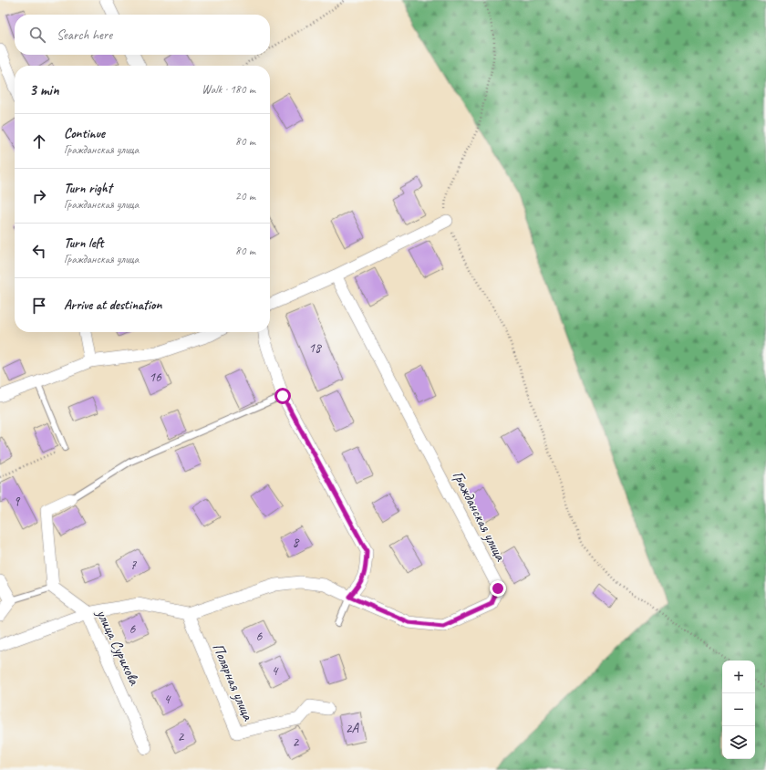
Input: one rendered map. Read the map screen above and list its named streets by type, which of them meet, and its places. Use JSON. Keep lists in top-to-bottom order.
{
  "streets": {
    "street": ["Гражданская улица", "улица Сурикова", "Полярная улица"]
  },
  "crossings": [
    ["Гражданская улица", "Полярная улица"]
  ],
  "house_numbers": [
    "18",
    "16",
    "9",
    "8",
    "7",
    "6",
    "6",
    "4",
    "4",
    "2А",
    "2",
    "2"
  ],
  "page": {
    "search": "Search here",
    "heading": ["3 min", "Walk · 180 m"],
    "list": [
      ["Continue", "Гражданская улица", "80 m"],
      ["Turn right", "Гражданская улица", "20 m"],
      ["Turn left", "Гражданская улица", "80 m"],
      "Arrive at destination"
    ],
    "map_buttons": ["+", "−"]
  }
}
